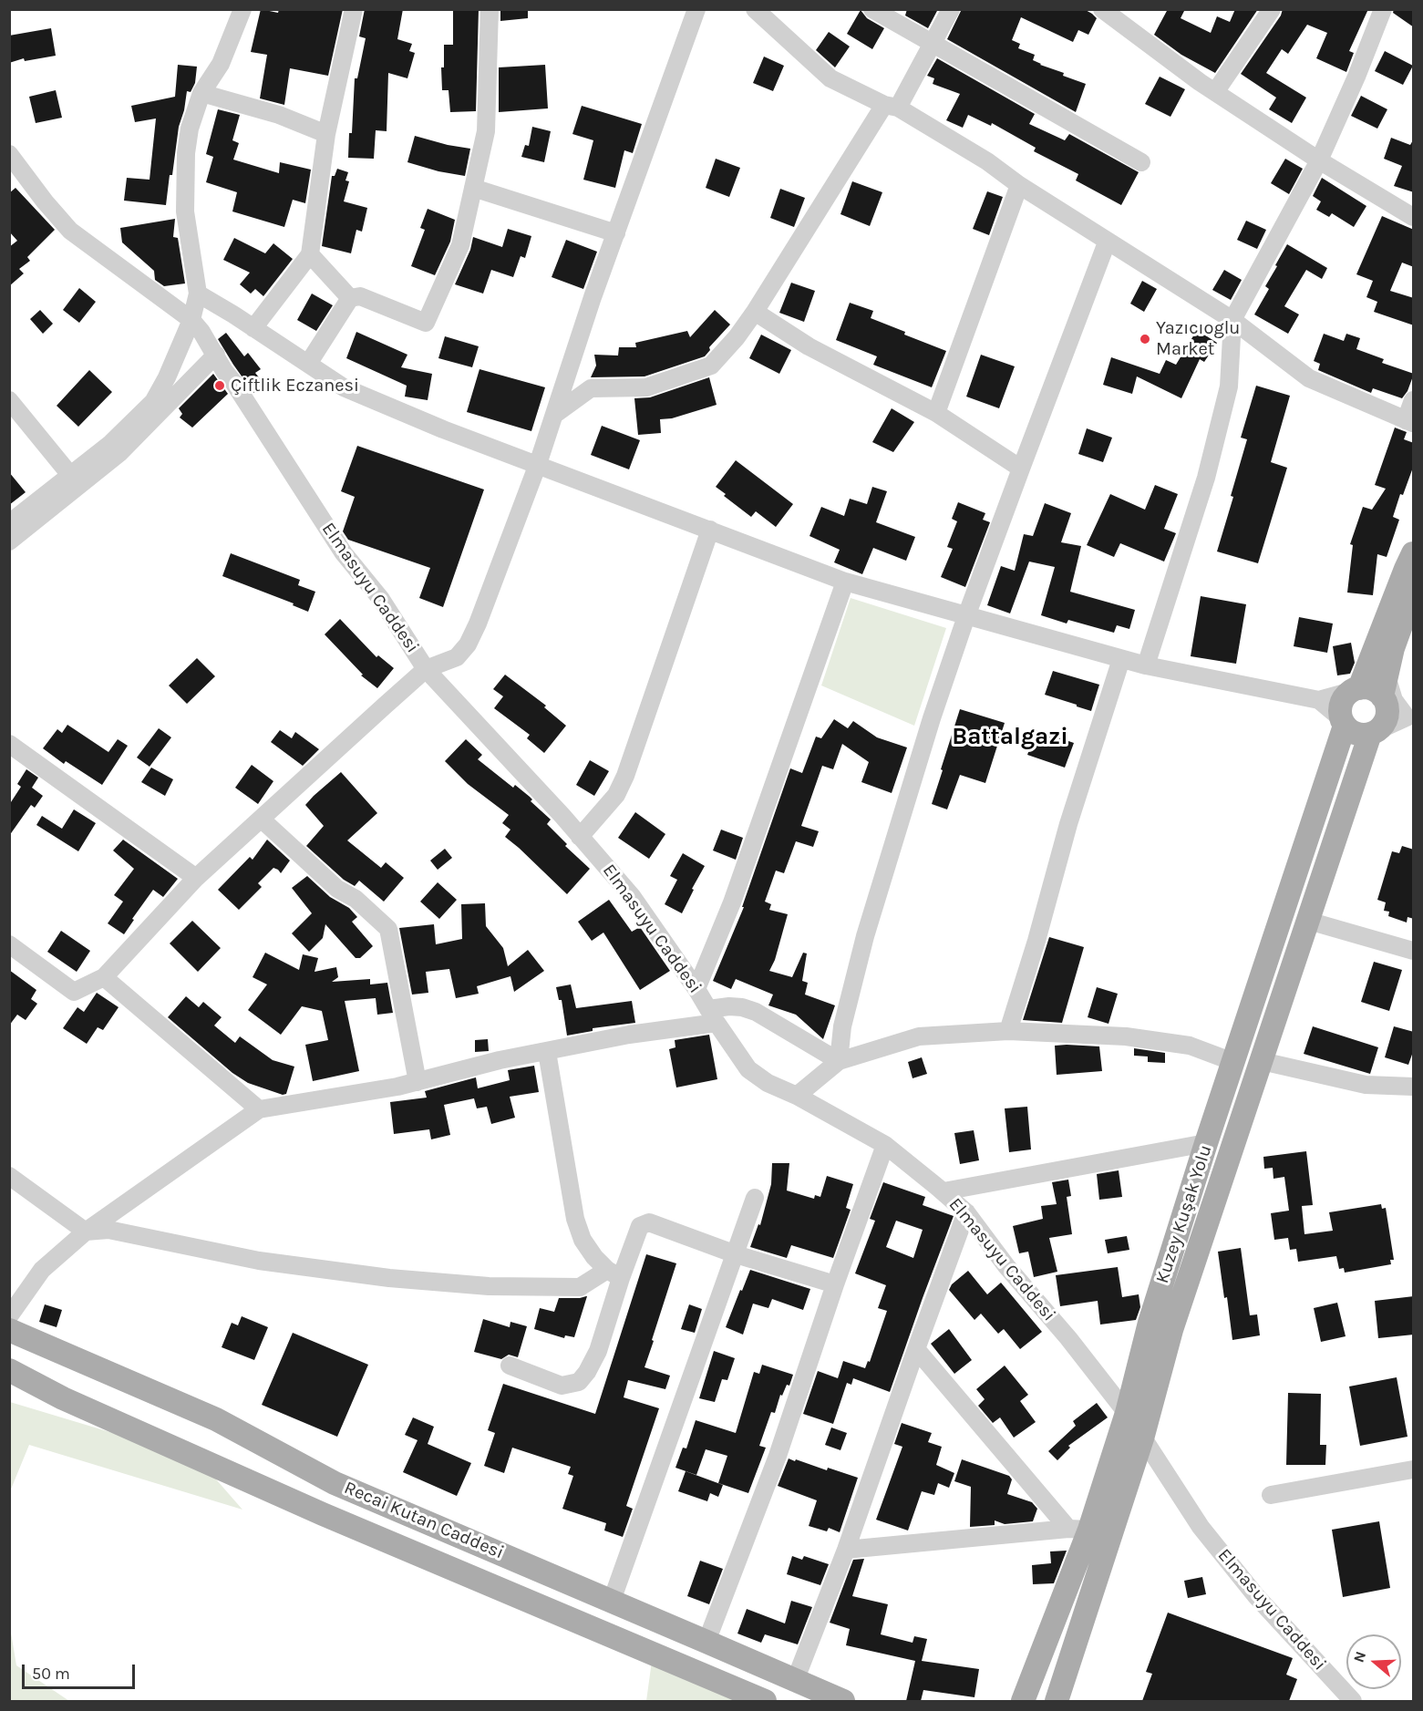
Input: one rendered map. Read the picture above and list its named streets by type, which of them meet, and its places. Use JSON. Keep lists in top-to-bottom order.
{
  "streets": {
    "main road": ["Kuzey Kuşak Yolu", "Recai Kutan Caddesi"],
    "street": ["Elmasuyu Caddesi"]
  },
  "crossings": [
    ["Elmasuyu Caddesi", "Kuzey Kuşak Yolu"]
  ],
  "districts": ["Battalgazi"],
  "places": ["Yazıcıoglu Market", "Çiftlik Eczanesi"],
  "scale_bar": "50 m",
  "north": "left"
}
